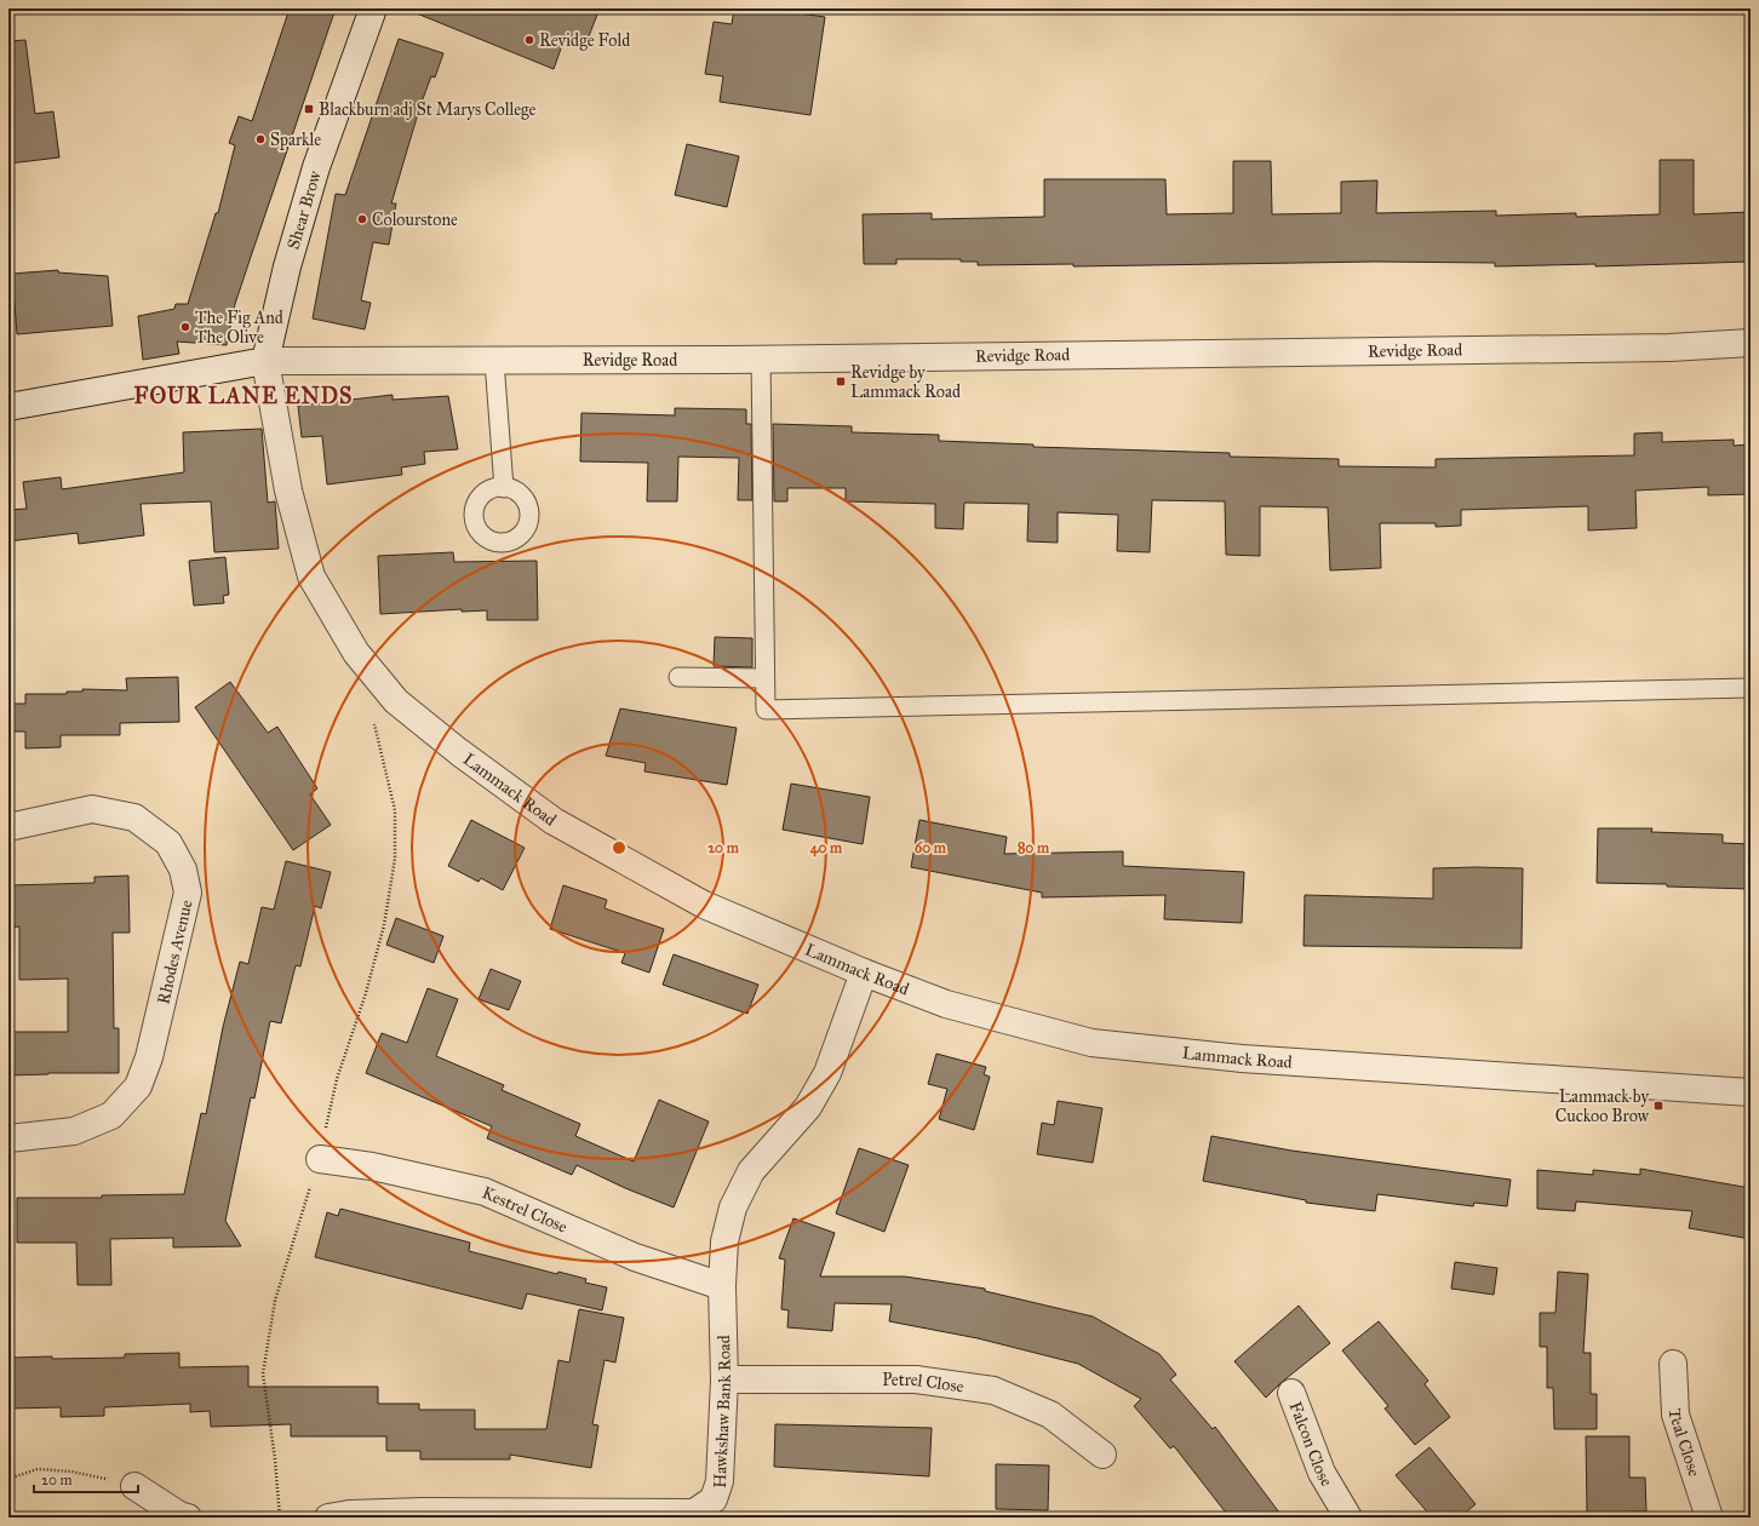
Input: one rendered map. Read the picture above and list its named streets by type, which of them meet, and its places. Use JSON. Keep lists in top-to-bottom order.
{
  "streets": {
    "street": [
      "Shear Brow",
      "Revidge Road",
      "Lammack Road",
      "Rhodes Avenue",
      "Kestrel Close",
      "Petrel Close",
      "Hawkshaw Bank Road",
      "Teal Close",
      "Falcon Close"
    ]
  },
  "crossings": [
    ["Shear Brow", "Revidge Road"],
    ["Shear Brow", "Lammack Road"],
    ["Revidge Road", "Lammack Road"],
    ["Lammack Road", "Hawkshaw Bank Road"],
    ["Kestrel Close", "Hawkshaw Bank Road"],
    ["Petrel Close", "Hawkshaw Bank Road"]
  ],
  "districts": ["FOUR LANE ENDS"],
  "places": {
    "other": [
      "Revidge Fold",
      "Sparkle",
      "Colourstone",
      "The Fig And The Olive"
    ],
    "transit": ["Blackburn adj St Marys College", "Revidge by Lammack Road", "Lammack by Cuckoo Brow"]
  },
  "scale_bar": "20 m",
  "rings": [
    "20 m",
    "40 m",
    "60 m",
    "80 m"
  ]
}
